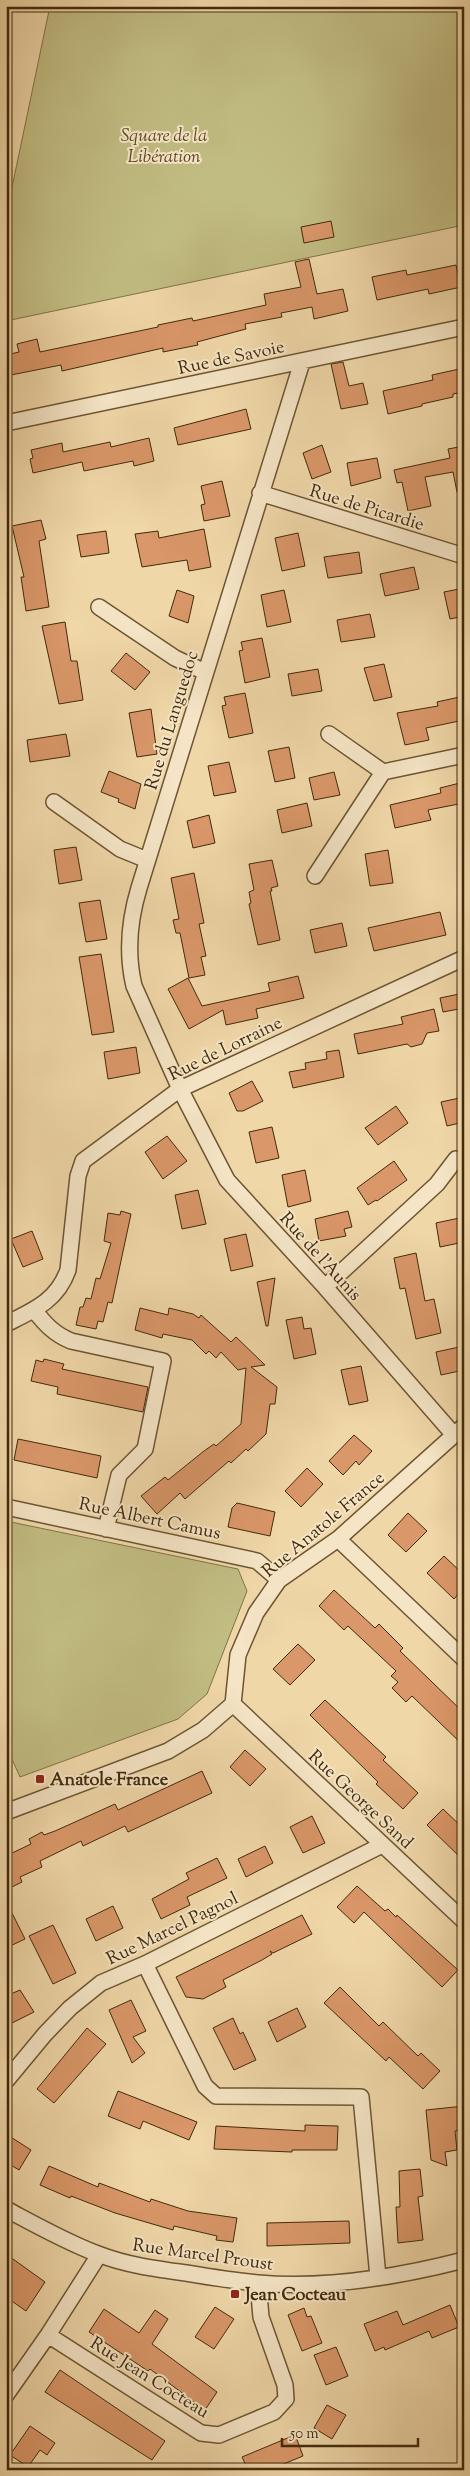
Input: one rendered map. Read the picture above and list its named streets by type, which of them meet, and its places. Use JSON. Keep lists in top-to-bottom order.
{
  "streets": {
    "street": [
      "Rue de Savoie",
      "Rue de Picardie",
      "Rue du Languedoc",
      "Rue de Lorraine",
      "Rue de l'Aunis",
      "Rue Albert Camus",
      "Rue Anatole France",
      "Rue George Sand",
      "Rue Marcel Pagnol",
      "Rue Marcel Proust",
      "Rue Jean Cocteau"
    ]
  },
  "crossings": [
    ["Rue de Savoie", "Rue du Languedoc"],
    ["Rue de Picardie", "Rue du Languedoc"],
    ["Rue du Languedoc", "Rue de Lorraine"],
    ["Rue du Languedoc", "Rue de l'Aunis"],
    ["Rue de Lorraine", "Rue de l'Aunis"],
    ["Rue de l'Aunis", "Rue Anatole France"],
    ["Rue Albert Camus", "Rue Anatole France"],
    ["Rue Anatole France", "Rue George Sand"],
    ["Rue George Sand", "Rue Marcel Pagnol"],
    ["Rue Marcel Proust", "Rue Jean Cocteau"]
  ],
  "parks": ["Square de la Libération"],
  "places": {
    "transit": ["Anatole France", "Jean Cocteau"]
  },
  "scale_bar": "50 m"
}
